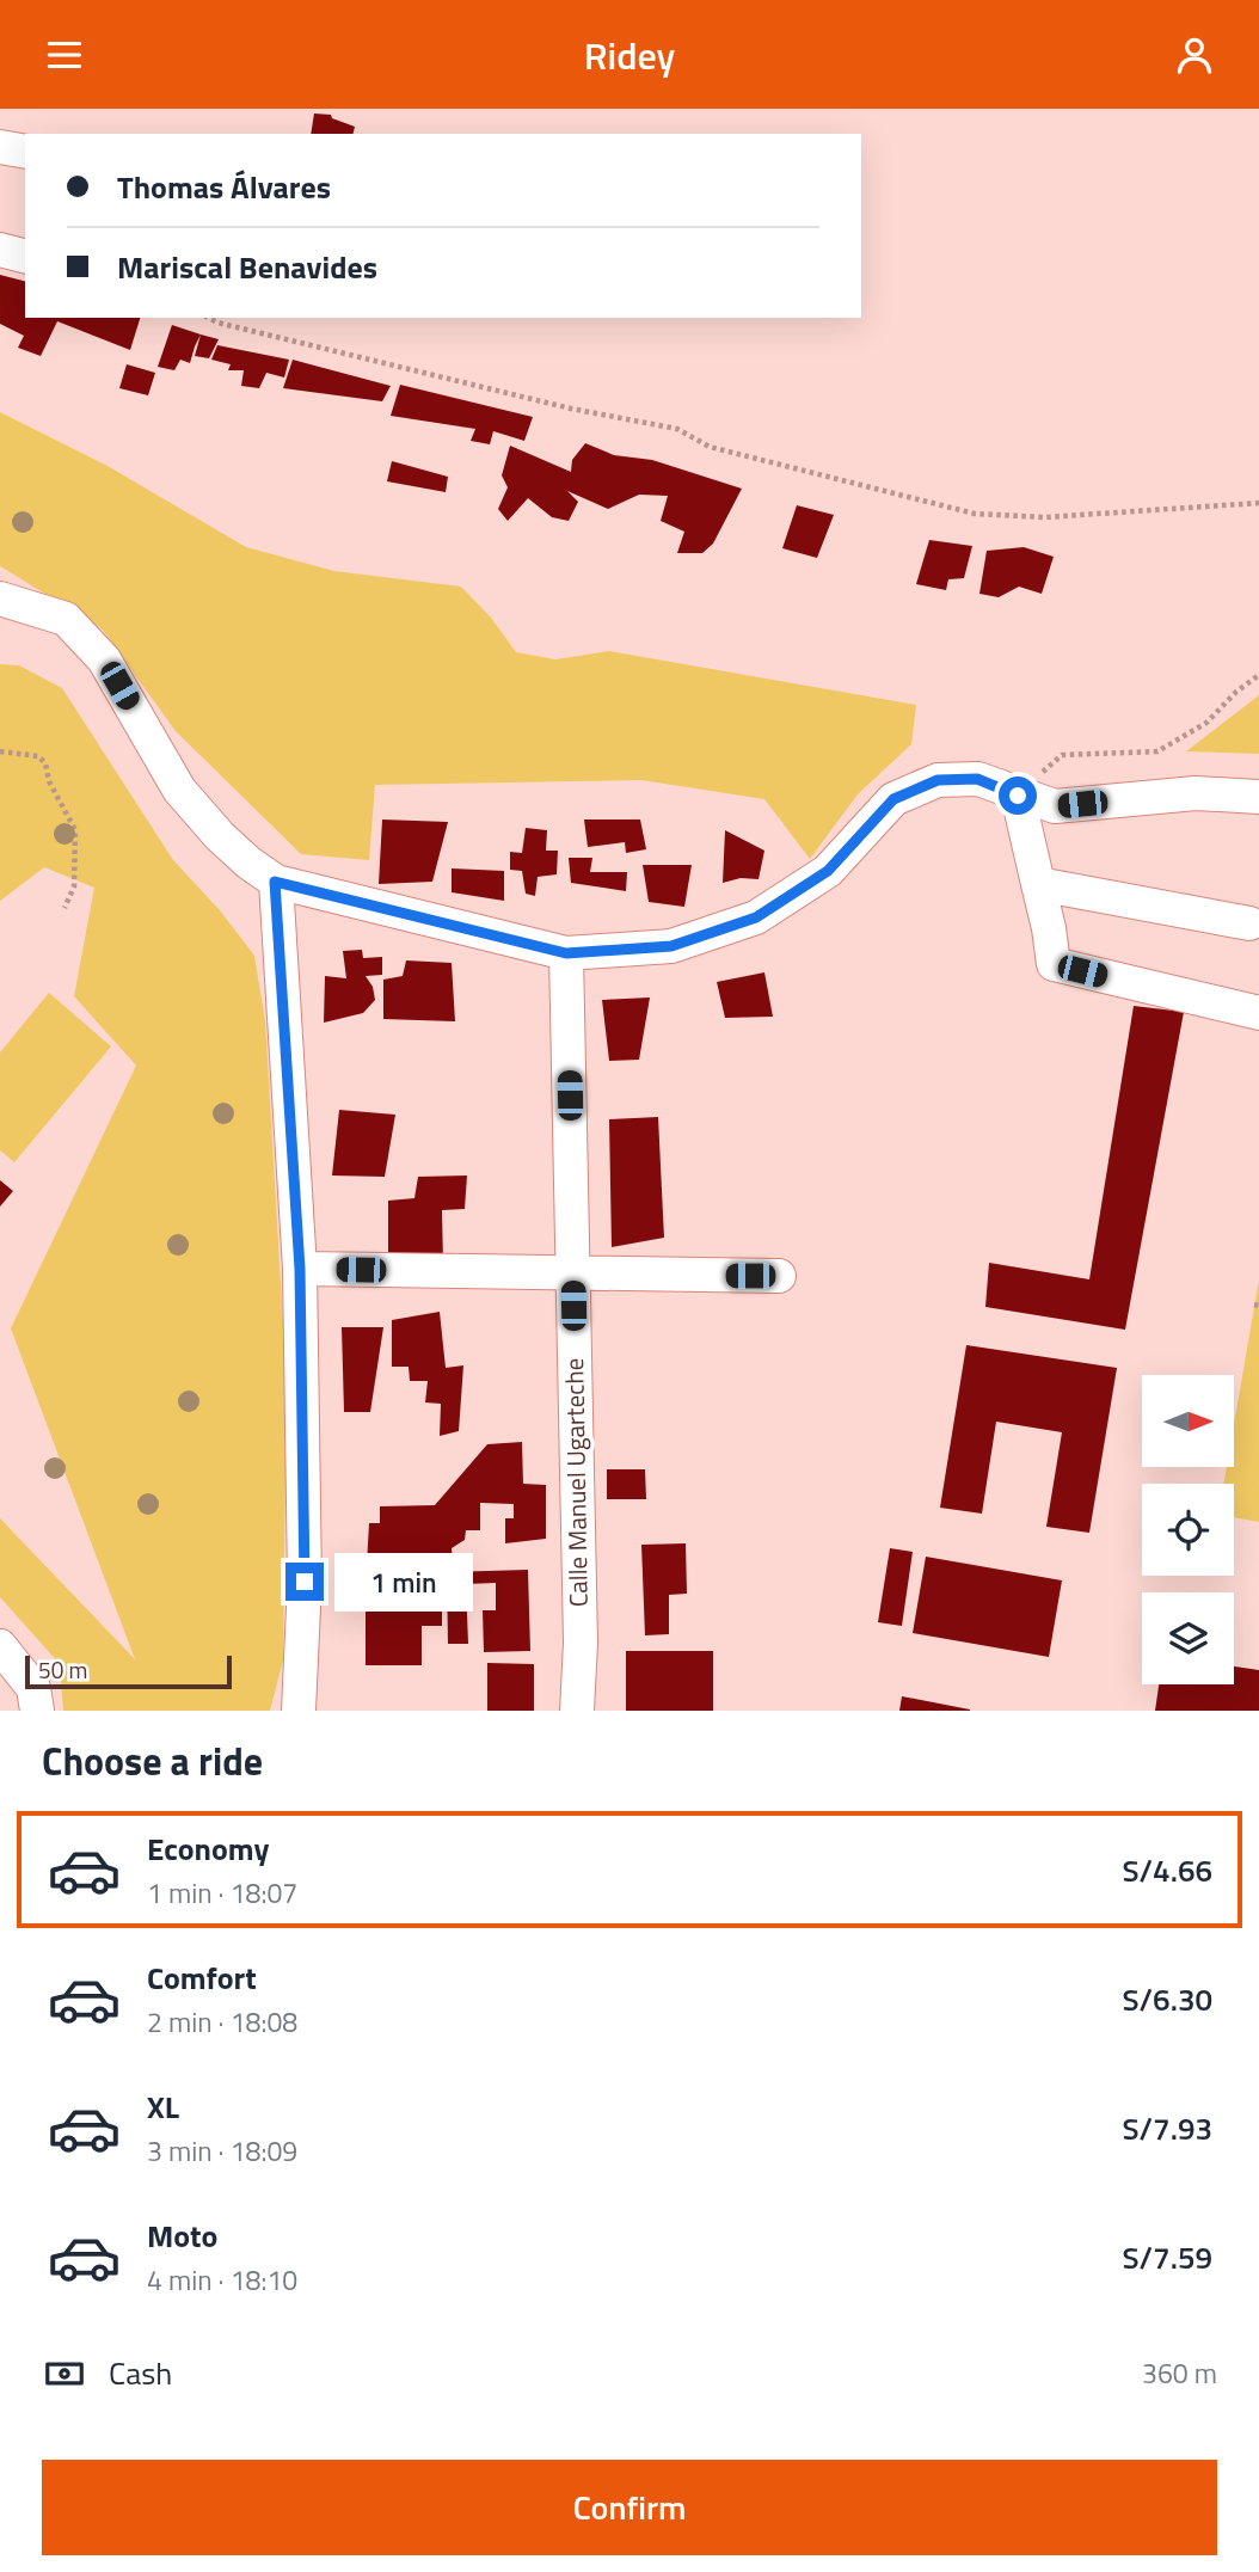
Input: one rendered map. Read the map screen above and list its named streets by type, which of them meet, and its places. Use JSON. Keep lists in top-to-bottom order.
{
  "streets": {
    "street": ["Calle Manuel Ugarteche"]
  },
  "scale_bar": "50 m",
  "north": "right",
  "page": {
    "header": "Ridey",
    "banner": ["Thomas Álvares", "Mariscal Benavides"],
    "bubble": "1 min",
    "scale": "50 m",
    "heading": "Choose a ride",
    "list": [
      {
        "name": "Economy",
        "note": "1 min · 18:07",
        "value": "S/4.66"
      },
      {
        "name": "Comfort",
        "note": "2 min · 18:08",
        "value": "S/6.30"
      },
      {
        "name": "XL",
        "note": "3 min · 18:09",
        "value": "S/7.93"
      },
      {
        "name": "Moto",
        "note": "4 min · 18:10",
        "value": "S/7.59"
      }
    ],
    "pay": ["Cash", "360 m"],
    "buttons": "Confirm"
  }
}
